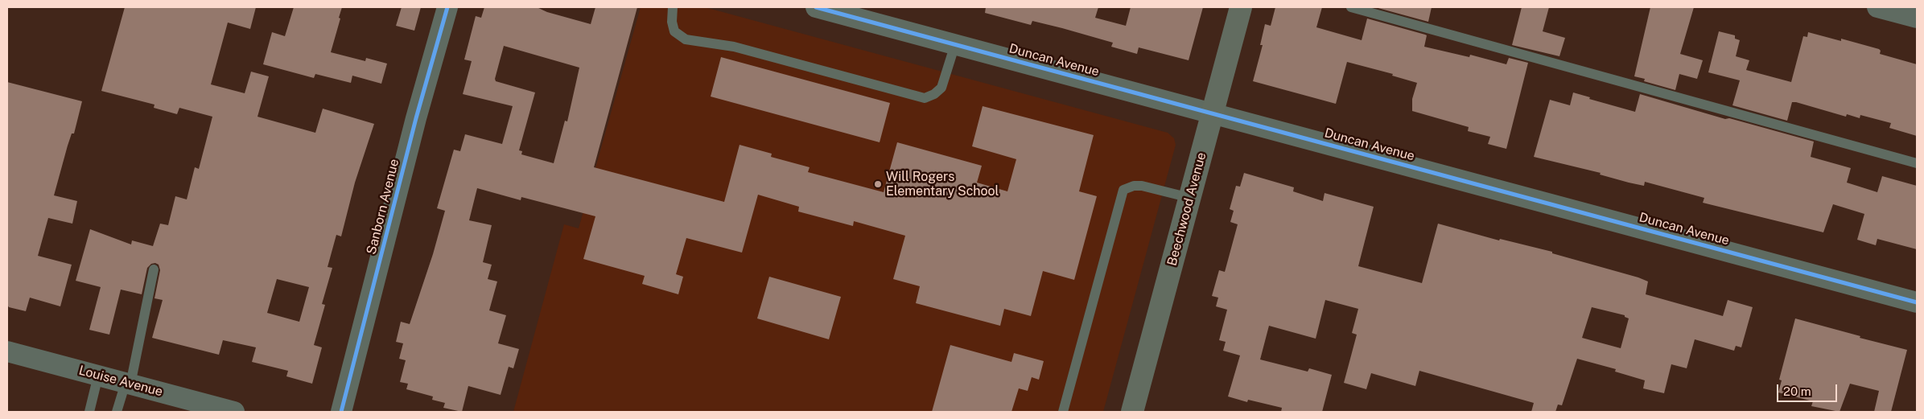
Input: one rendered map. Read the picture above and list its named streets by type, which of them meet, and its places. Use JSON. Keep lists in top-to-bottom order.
{
  "streets": {
    "street": [
      "Duncan Avenue",
      "Sanborn Avenue",
      "Beechwood Avenue",
      "Louise Avenue"
    ]
  },
  "crossings": [
    ["Duncan Avenue", "Beechwood Avenue"]
  ],
  "places": ["Will Rogers Elementary School"],
  "scale_bar": "20 m"
}
